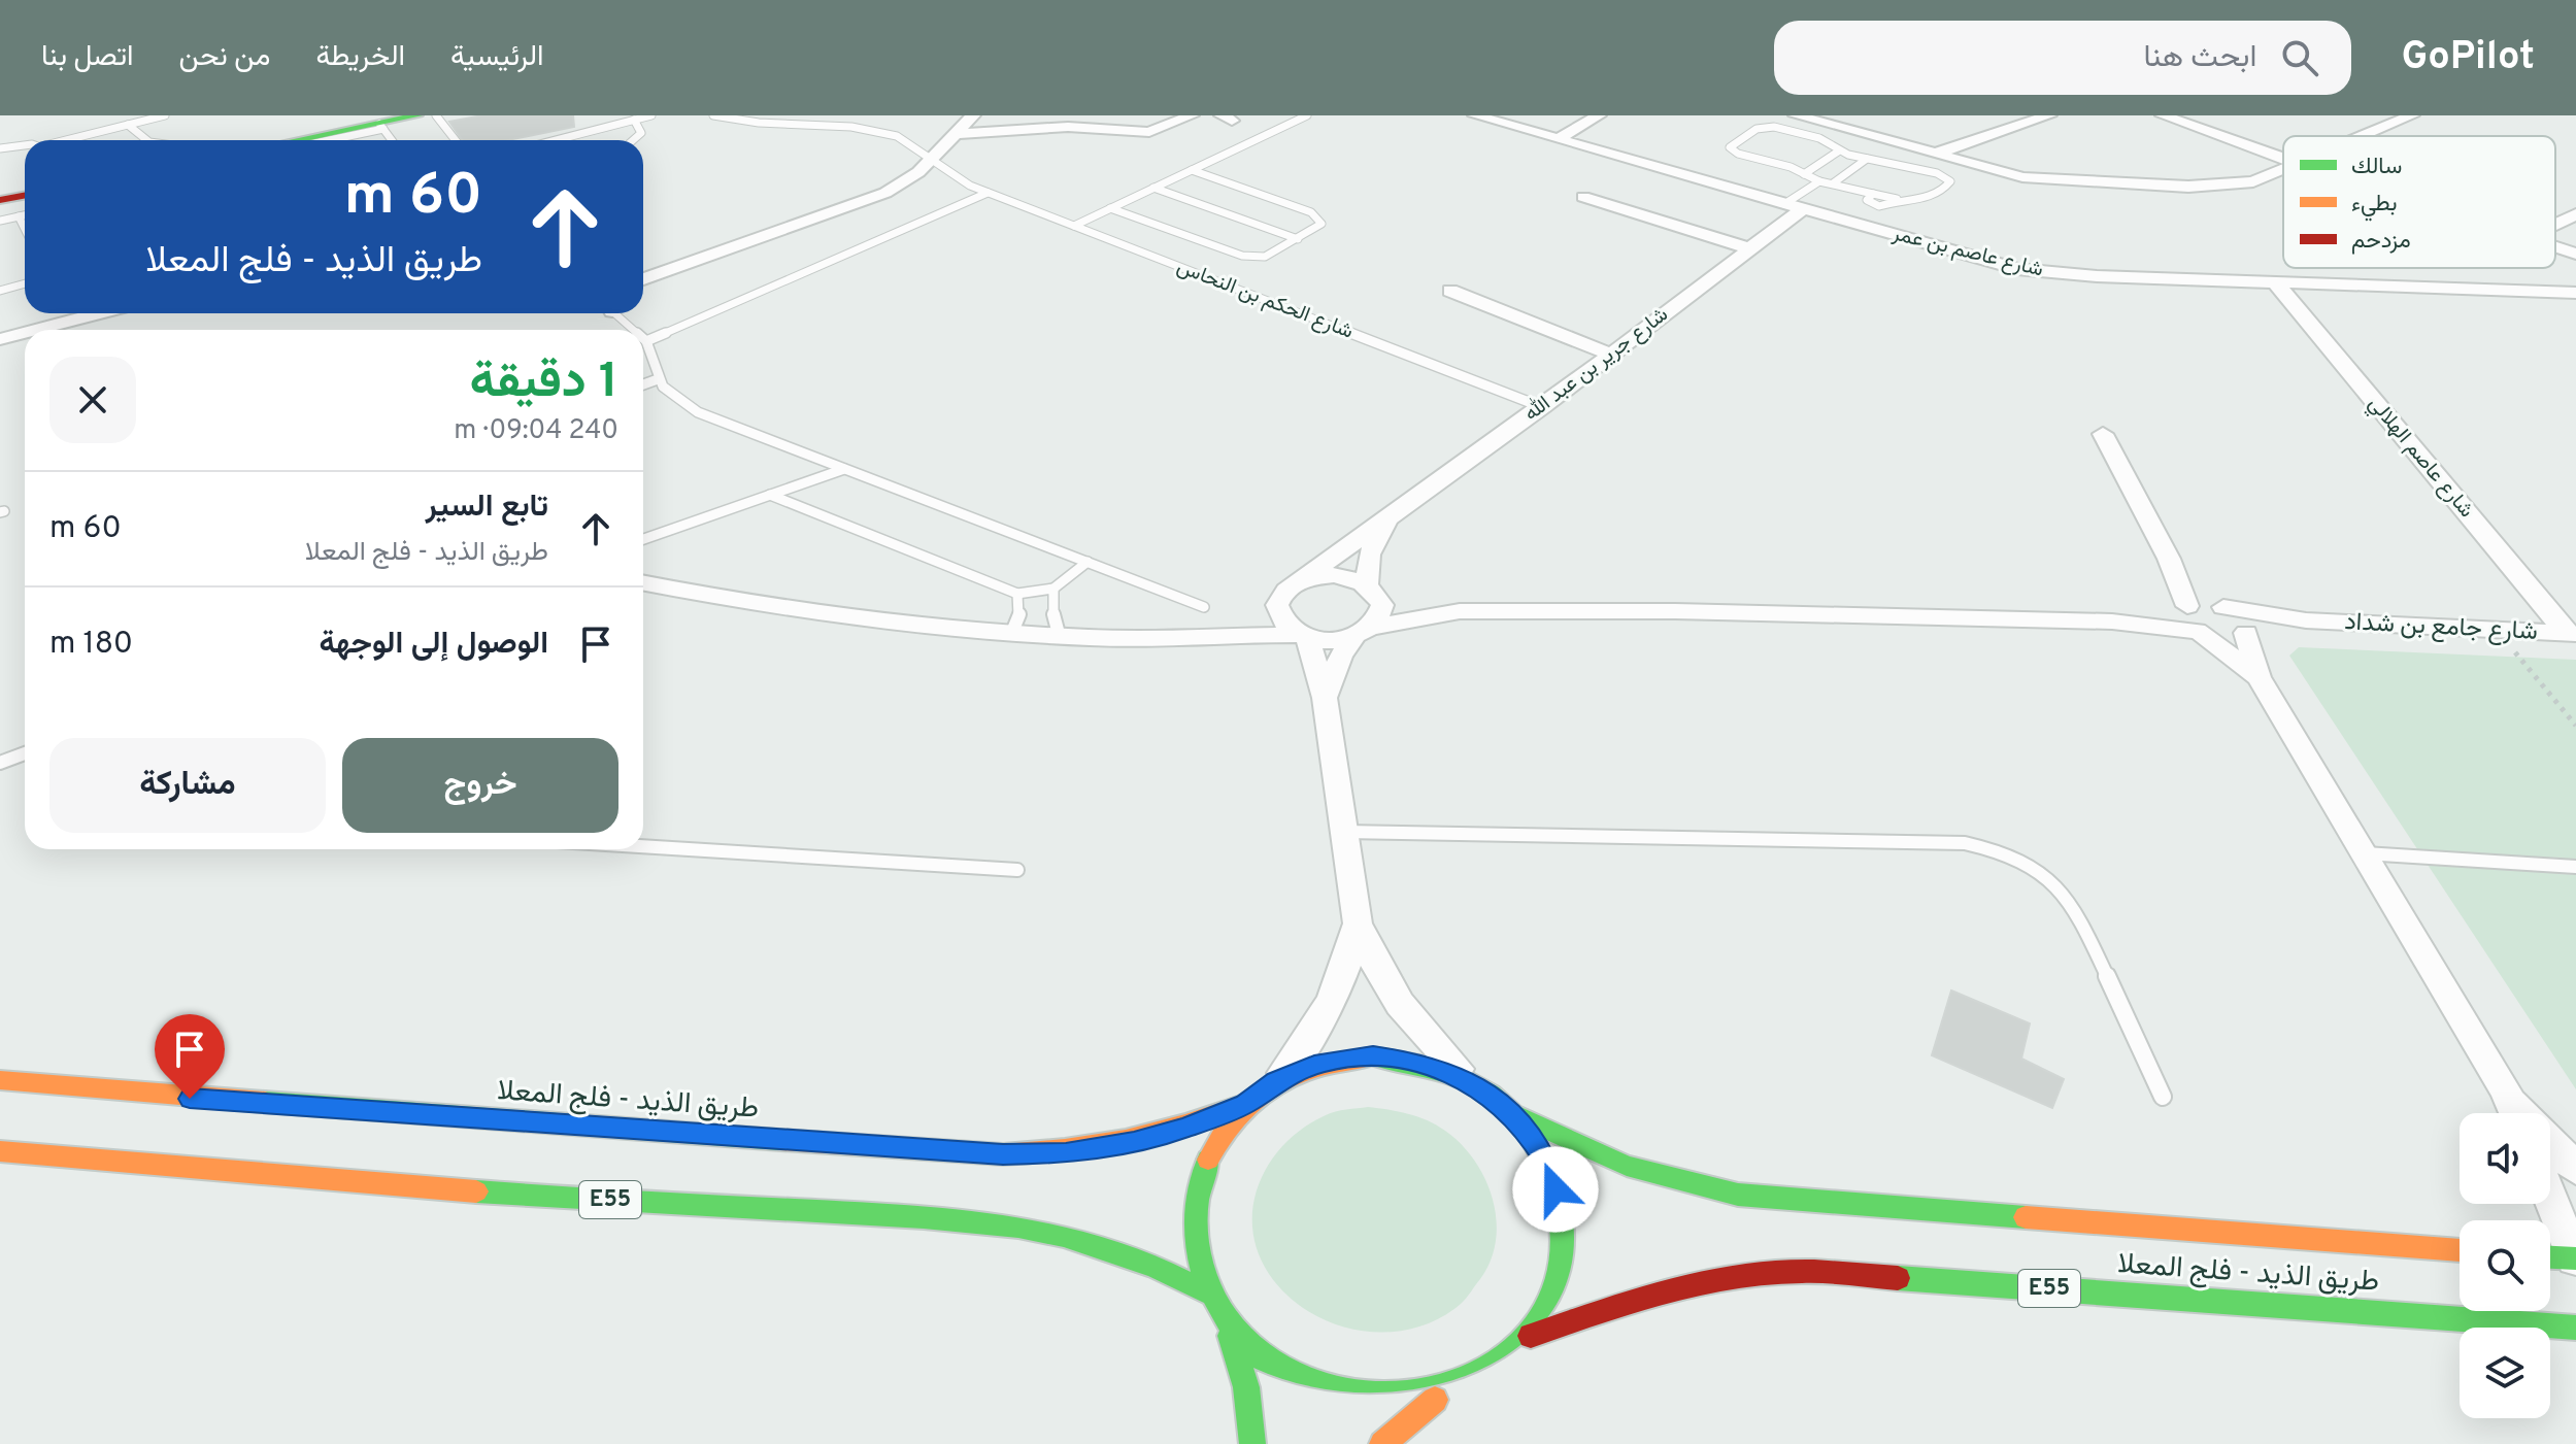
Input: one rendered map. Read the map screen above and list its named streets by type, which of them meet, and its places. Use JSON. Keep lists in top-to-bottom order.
{
  "streets": {
    "main road": ["طريق الذيد - فلج المعلا", "E55"],
    "street": [
      "شارع عاصم بن عمر",
      "شارع جرير بن عبد الله",
      "شارع عاصم الهلالي",
      "شارع جامع بن شداد"
    ],
    "lane": ["شارع الحكم بن النحاس"]
  },
  "crossings": [
    ["شارع عاصم بن عمر", "شارع جرير بن عبد الله"],
    ["شارع عاصم بن عمر", "شارع عاصم الهلالي"],
    ["شارع الحكم بن النحاس", "شارع جرير بن عبد الله"],
    ["شارع عاصم الهلالي", "شارع جامع بن شداد"]
  ],
  "legend": ["سالك", "بطيء", "مزدحم"],
  "page": {
    "header": "GoPilot",
    "search": "ابحث هنا",
    "nav": [
      "الرئيسية",
      "الخريطة",
      "من نحن",
      "اتصل بنا"
    ],
    "turn": ["60 m", "طريق الذيد - فلج المعلا"],
    "heading": ["1 دقيقة", "240 m · 09:04"],
    "list": [
      {
        "name": "تابع السير",
        "note": "طريق الذيد - فلج المعلا",
        "value": "60 m"
      },
      {
        "name": "الوصول إلى الوجهة",
        "value": "180 m"
      }
    ],
    "buttons": ["خروج", "مشاركة"]
  }
}
